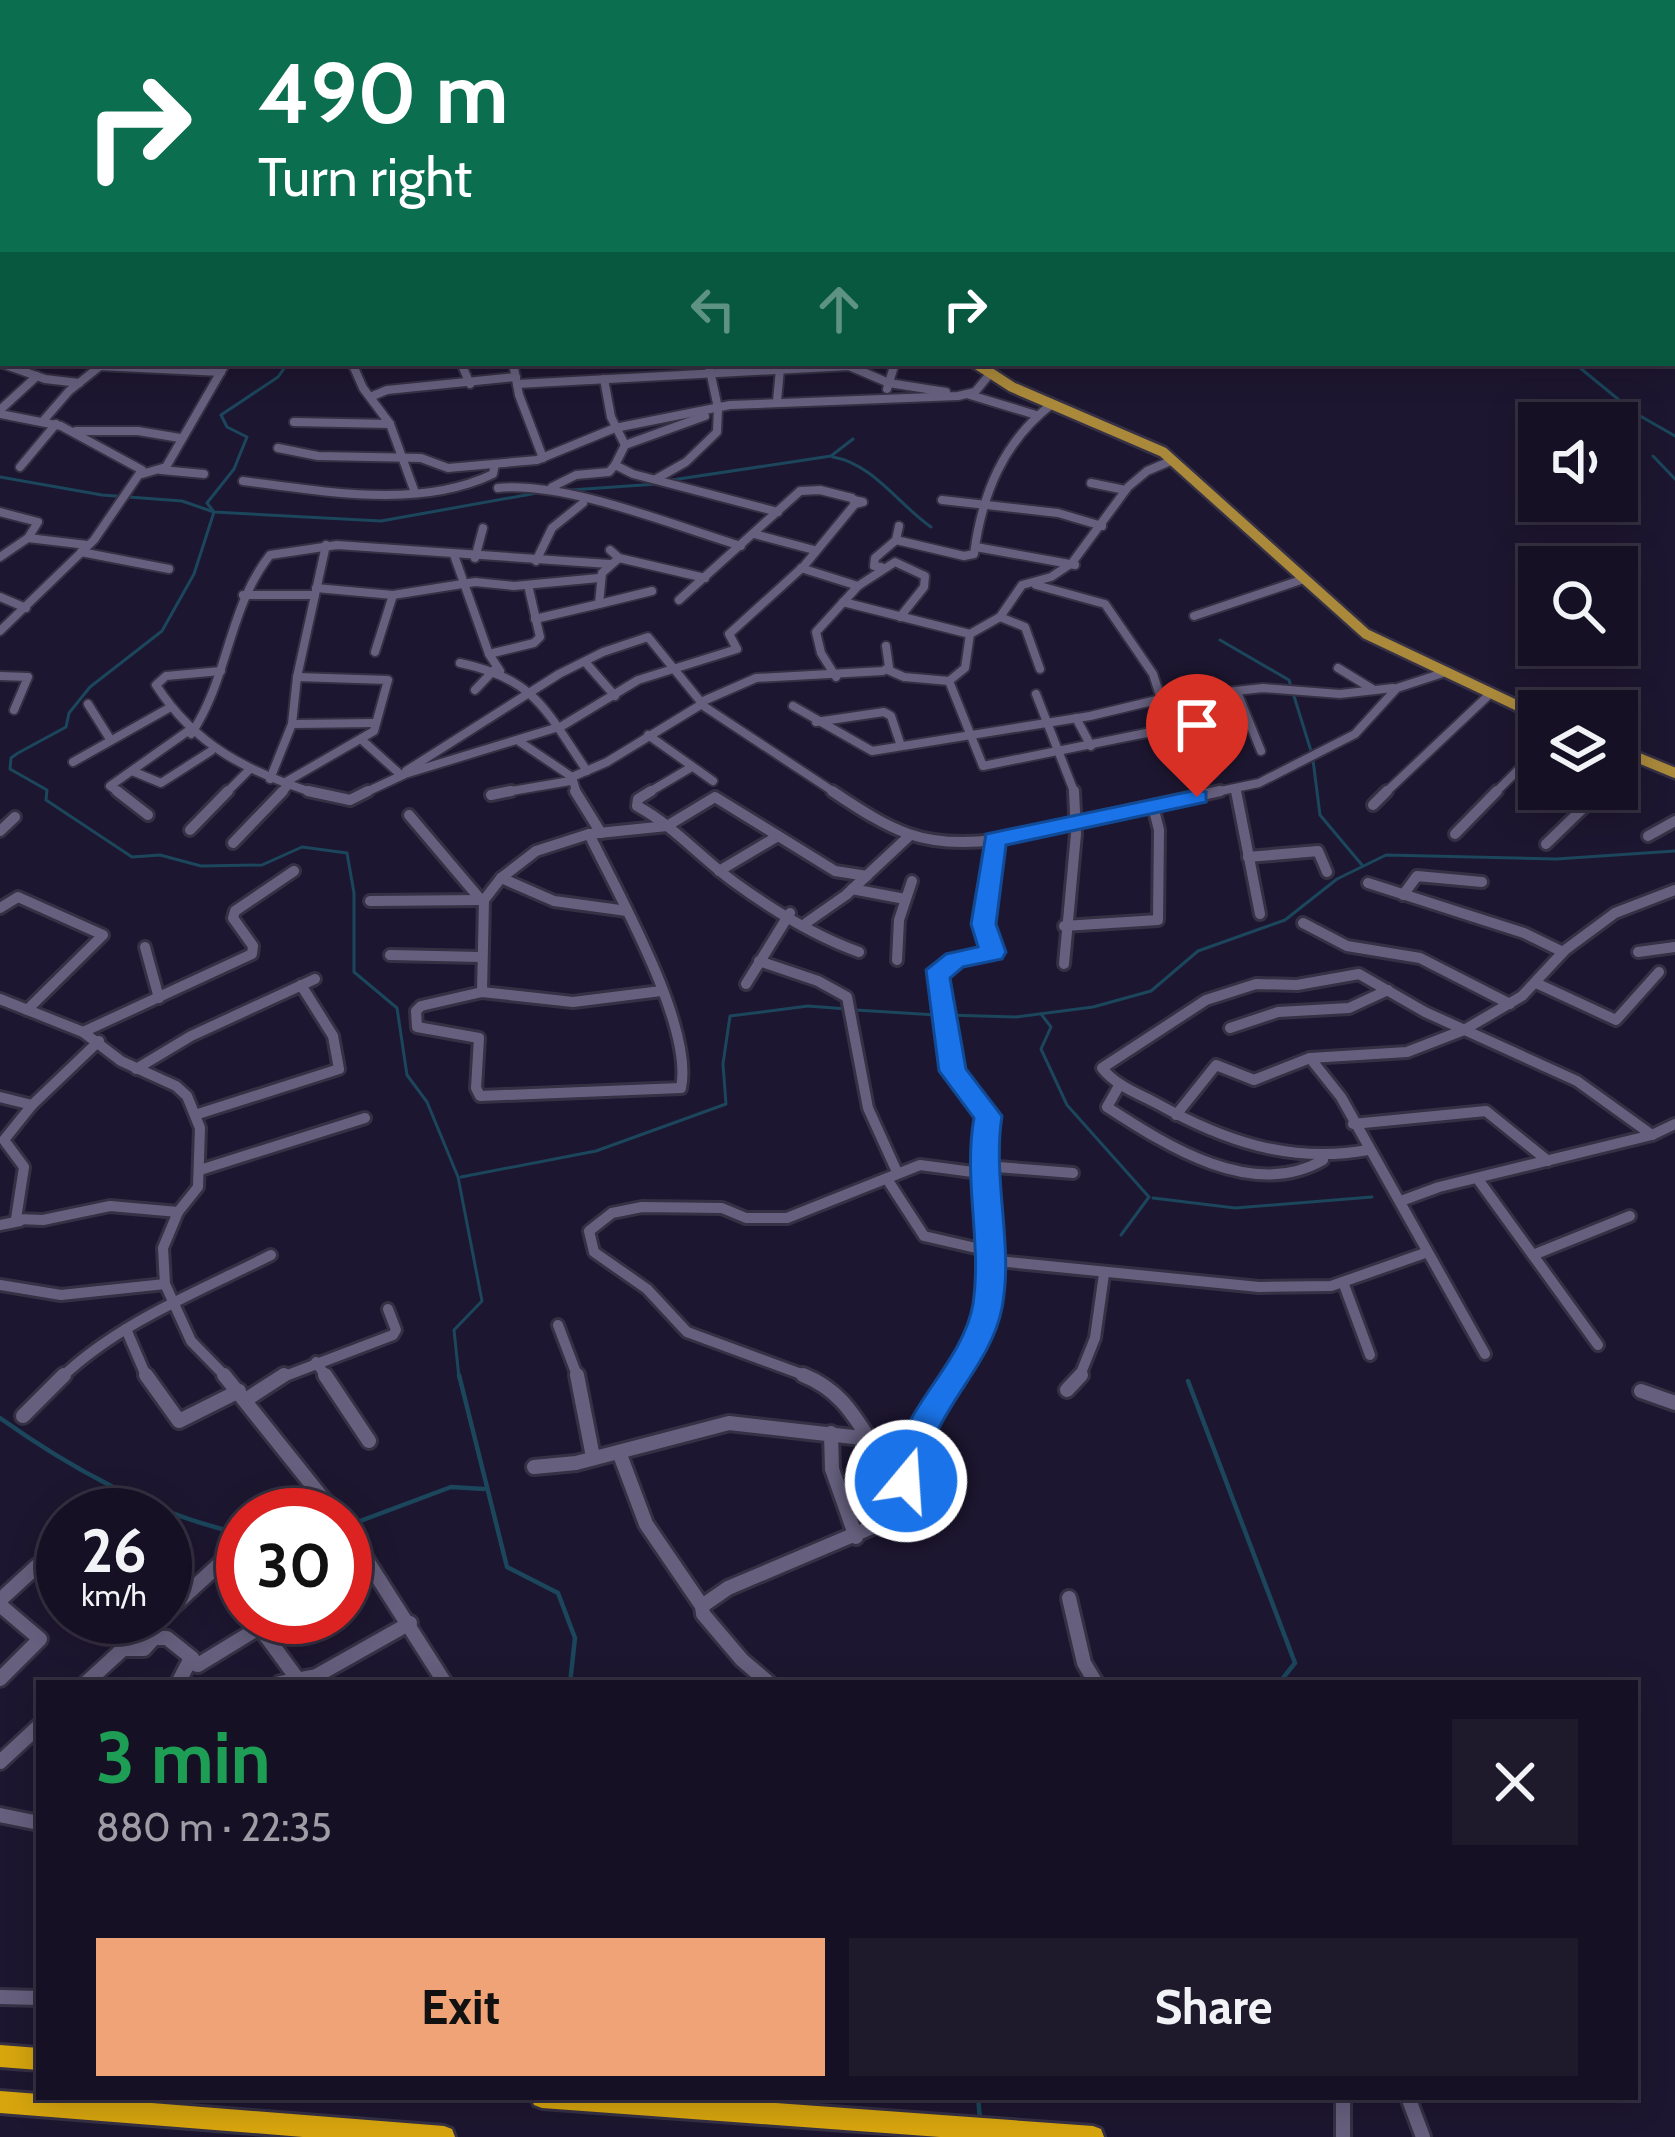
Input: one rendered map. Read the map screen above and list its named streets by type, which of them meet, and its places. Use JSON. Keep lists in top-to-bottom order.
{
  "page": {
    "turn": ["490 m", "Turn right"],
    "speed": "26 km/h",
    "limit": "30",
    "heading": ["3 min", "880 m · 22:35"],
    "buttons": ["Exit", "Share"]
  }
}
